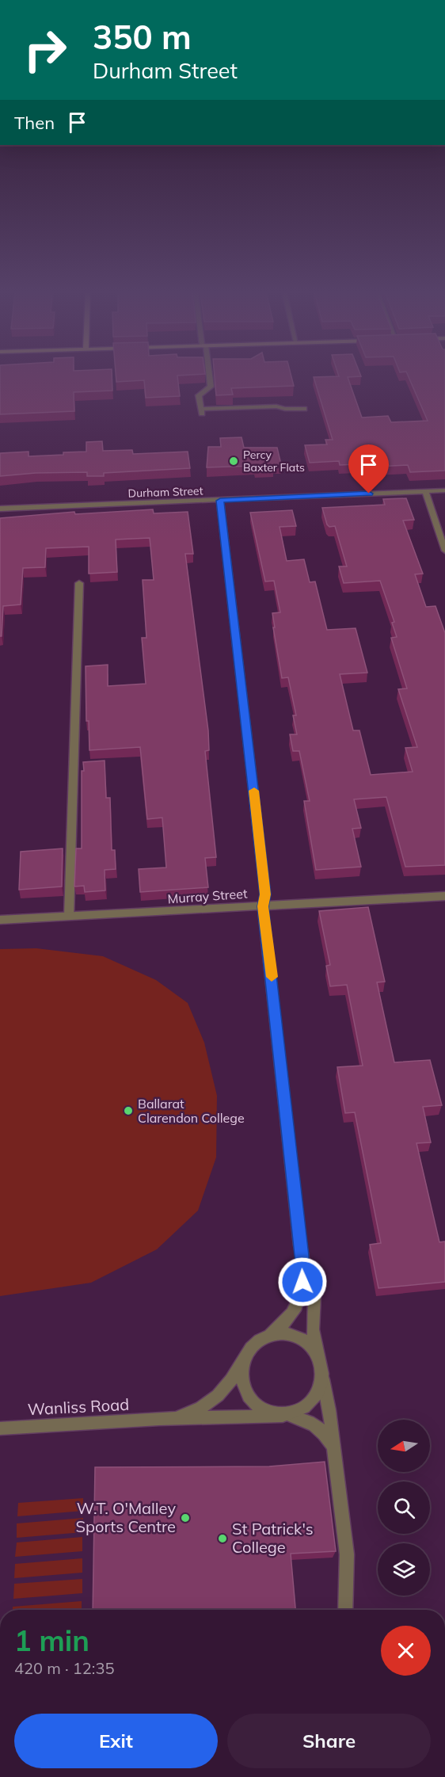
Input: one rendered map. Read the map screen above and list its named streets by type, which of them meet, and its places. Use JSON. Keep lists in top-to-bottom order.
{
  "streets": {
    "street": ["Durham Street", "Murray Street", "Wanliss Road"]
  },
  "places": [
    "Percy Baxter Flats",
    "Ballarat Clarendon College",
    "W.T. O'Malley Sports Centre",
    "St Patrick's College"
  ],
  "north": "left",
  "page": {
    "turn": ["350 m", "Durham Street"],
    "then": "Then",
    "heading": ["1 min", "420 m · 12:35"],
    "buttons": ["Exit", "Share"]
  }
}
